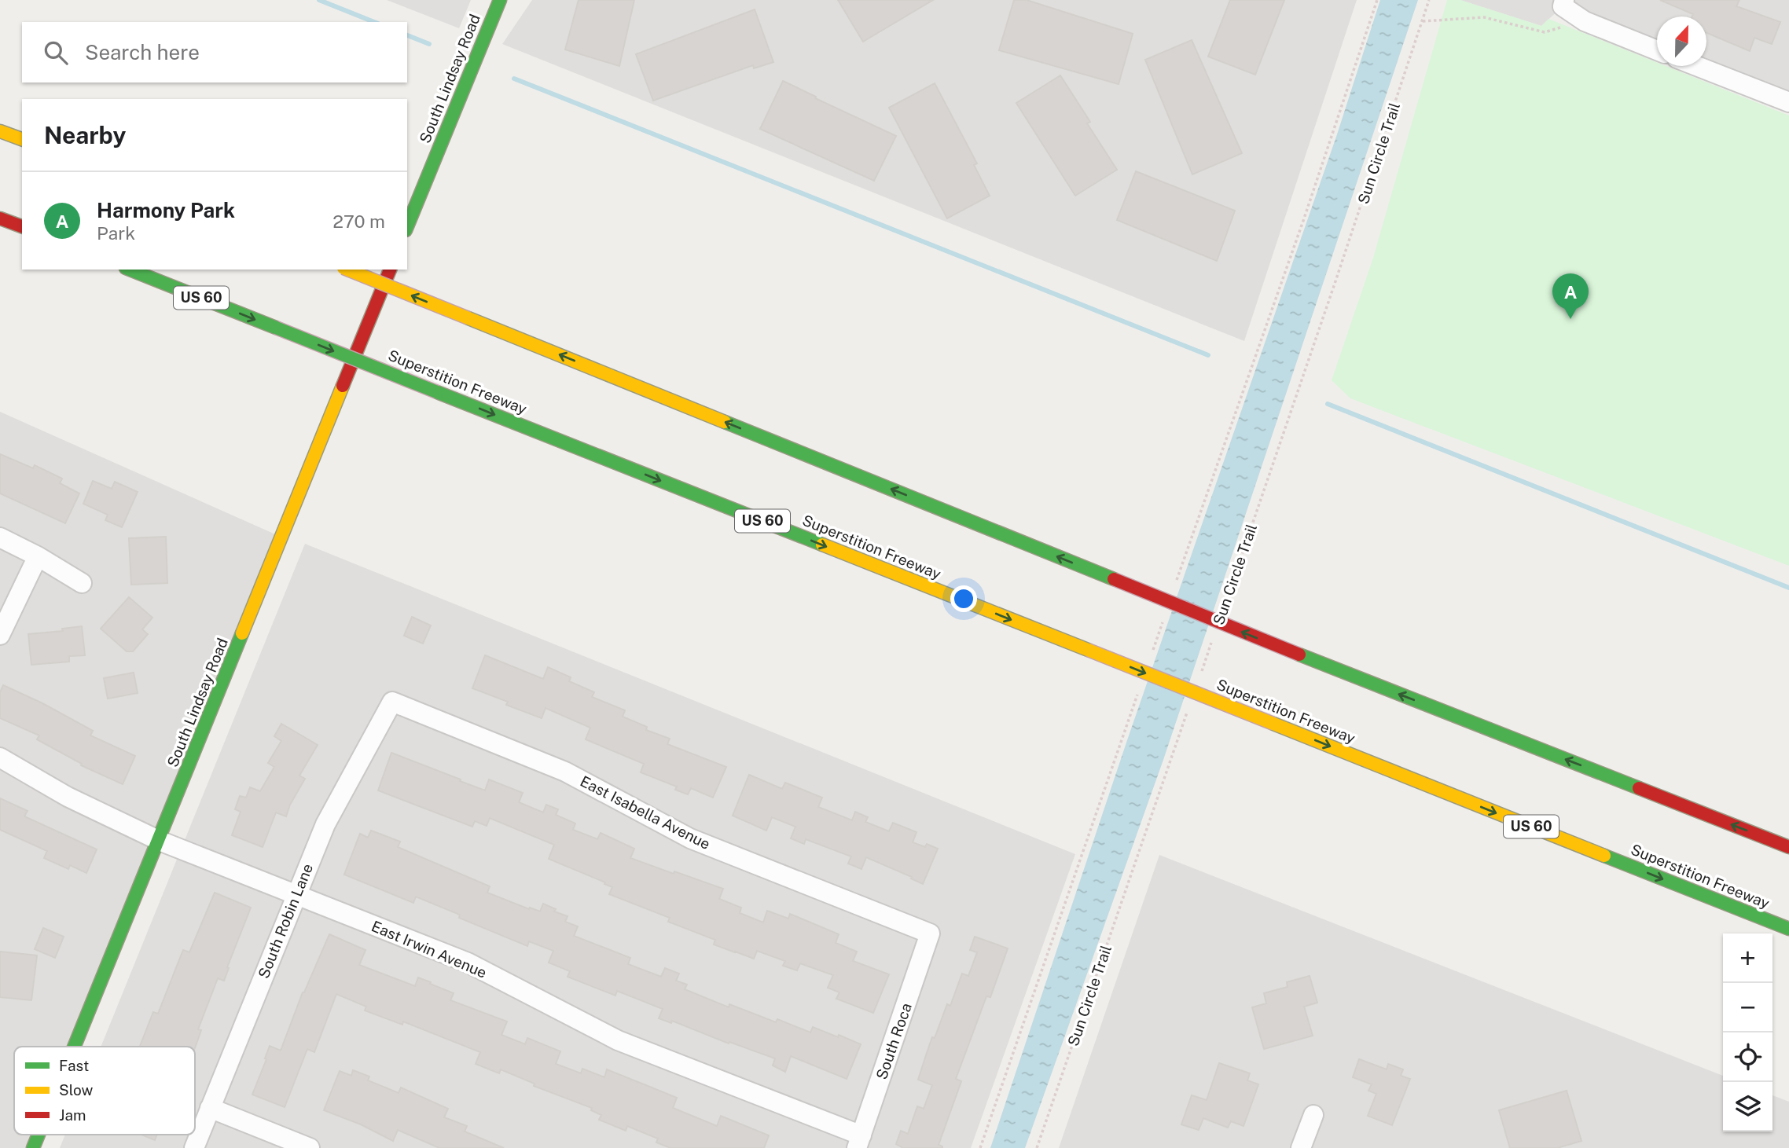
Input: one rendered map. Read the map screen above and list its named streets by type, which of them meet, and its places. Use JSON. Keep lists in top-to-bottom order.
{
  "streets": {
    "main road": ["South Lindsay Road", "US 60", "Superstition Freeway"],
    "street": [
      "East Isabella Avenue",
      "South Robin Lane",
      "East Irwin Avenue",
      "South Roca"
    ],
    "path": ["Sun Circle Trail"]
  },
  "crossings": [
    ["South Lindsay Road", "East Irwin Avenue"],
    ["East Isabella Avenue", "South Robin Lane"],
    ["East Isabella Avenue", "South Roca"],
    ["South Robin Lane", "East Irwin Avenue"],
    ["East Irwin Avenue", "South Roca"]
  ],
  "legend": ["Fast", "Slow", "Jam"],
  "north": "top",
  "page": {
    "search": "Search here",
    "heading": "Nearby",
    "list": [
      {
        "mark": "A",
        "name": "Harmony Park",
        "note": "Park",
        "value": "270 m"
      }
    ],
    "pins": "A",
    "map_buttons": ["+", "−"]
  }
}
